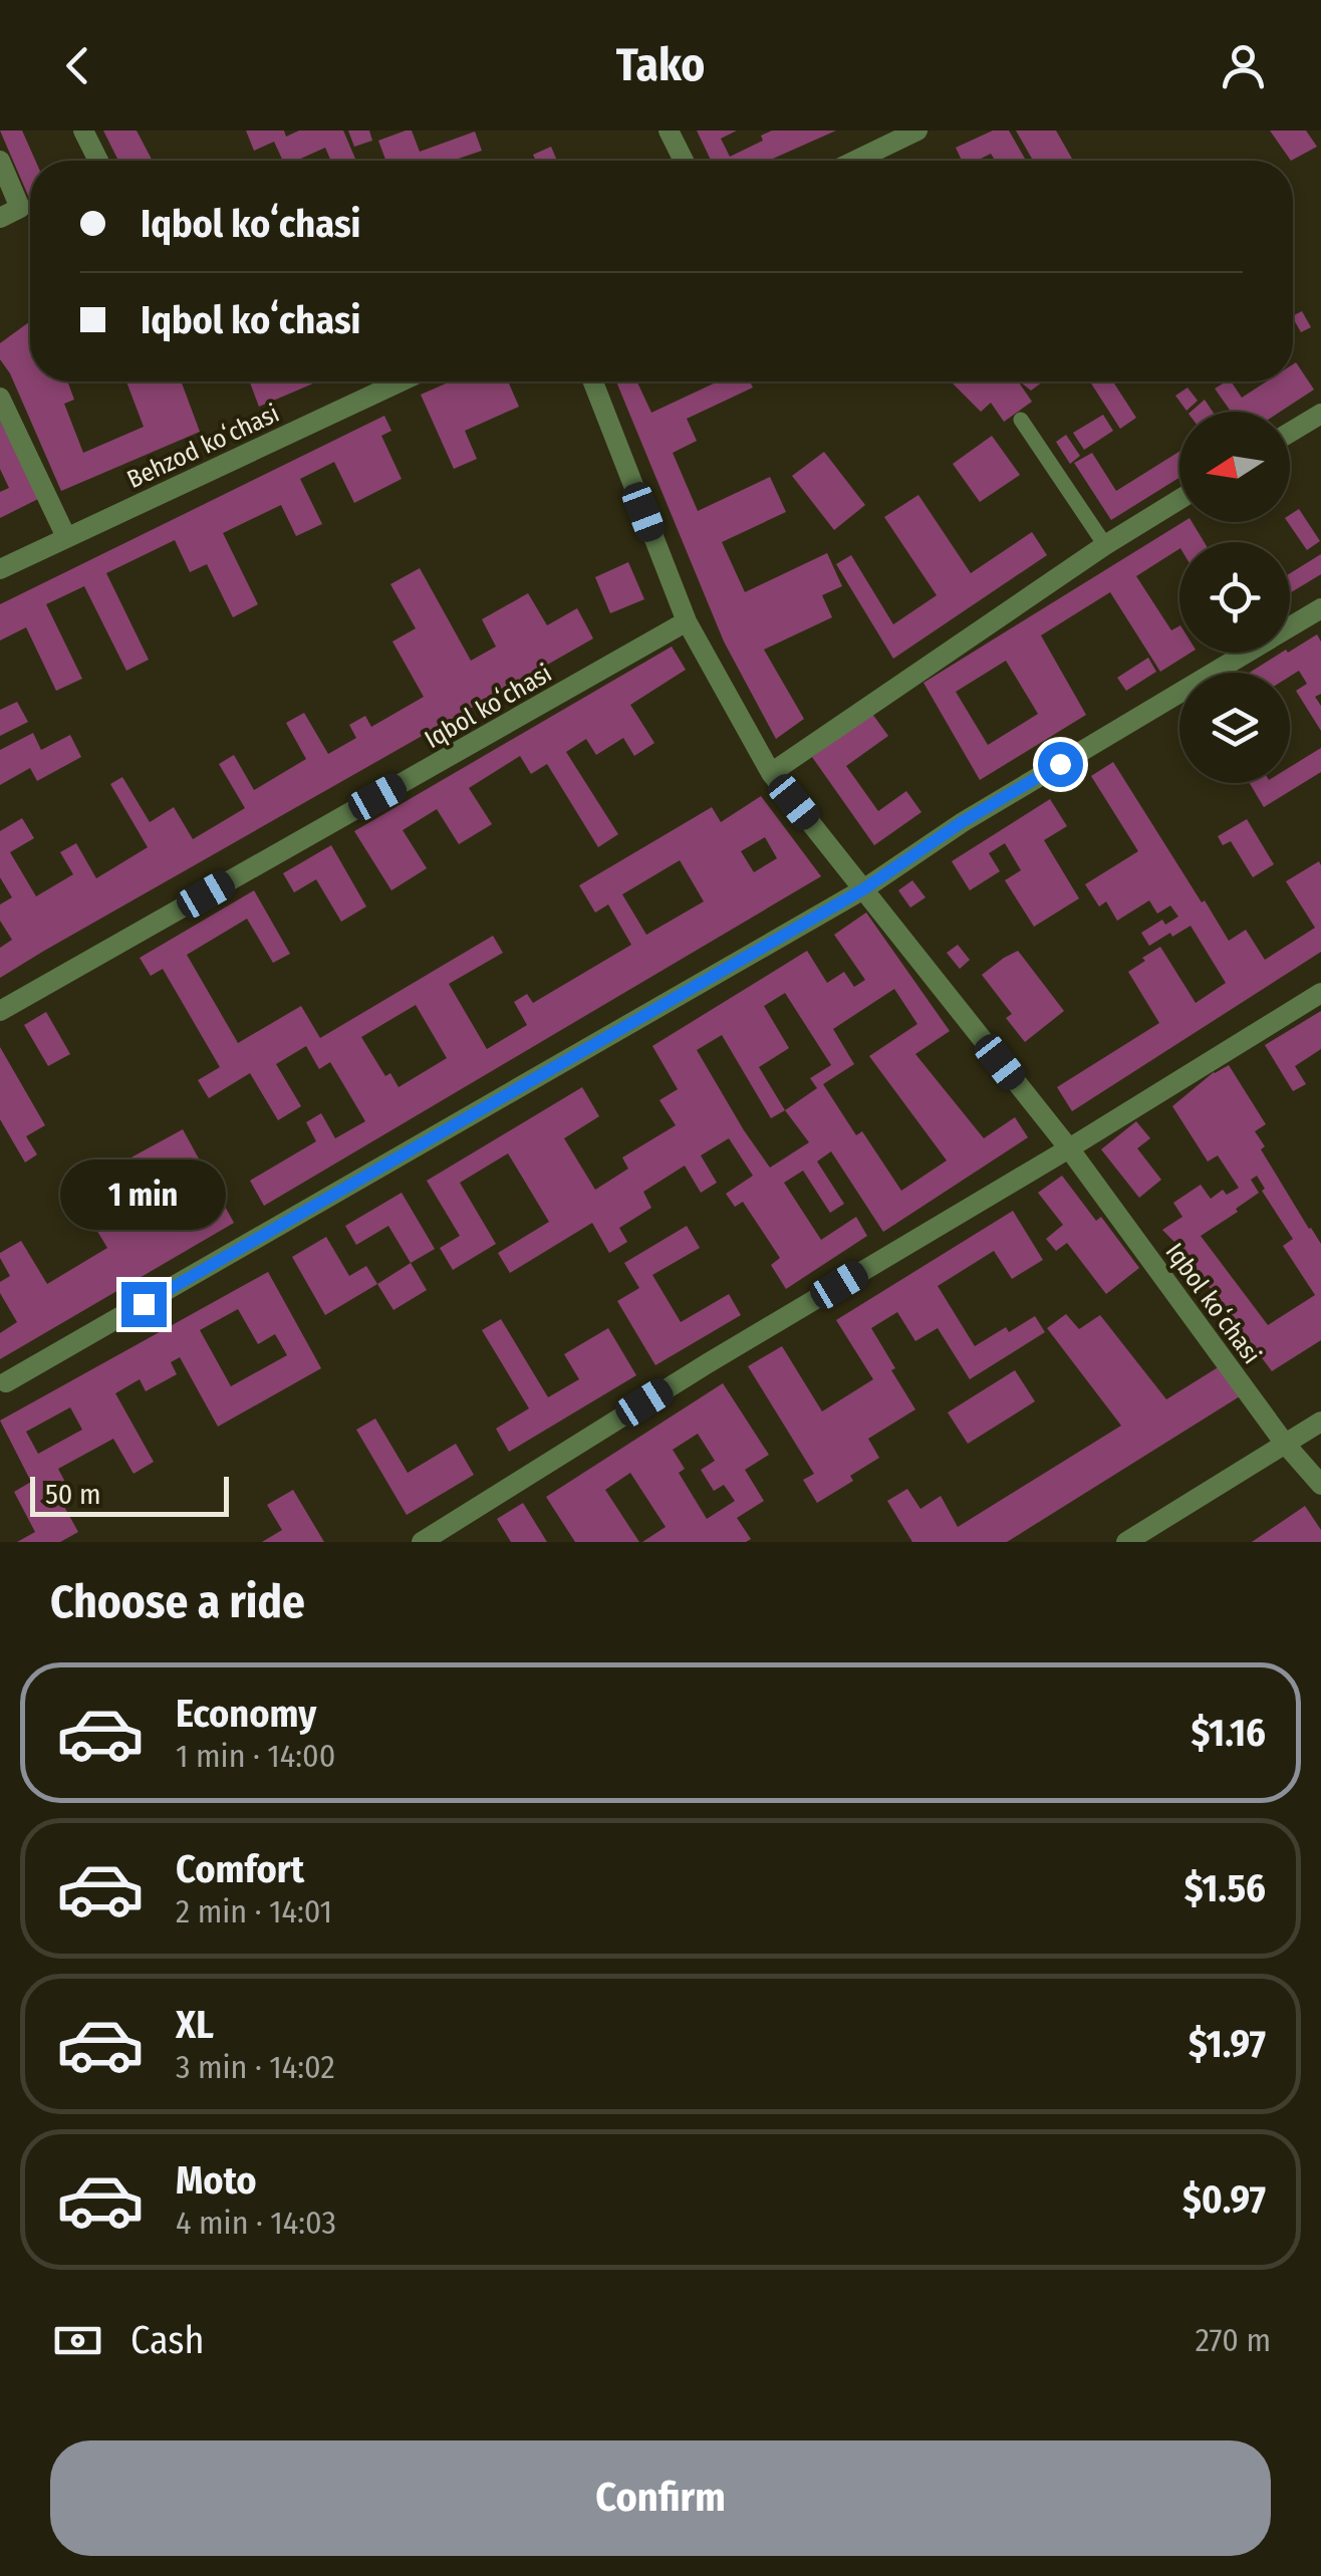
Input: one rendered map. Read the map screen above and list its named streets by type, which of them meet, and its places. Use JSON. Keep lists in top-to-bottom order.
{
  "streets": {
    "street": ["Behzod koʻchasi", "Iqbol koʻchasi"]
  },
  "scale_bar": "50 m",
  "north": "left",
  "page": {
    "header": "Tako",
    "banner": ["Iqbol koʻchasi", "Iqbol koʻchasi"],
    "bubble": "1 min",
    "scale": "50 m",
    "heading": "Choose a ride",
    "list": [
      {
        "name": "Economy",
        "note": "1 min · 14:00",
        "value": "$1.16"
      },
      {
        "name": "Comfort",
        "note": "2 min · 14:01",
        "value": "$1.56"
      },
      {
        "name": "XL",
        "note": "3 min · 14:02",
        "value": "$1.97"
      },
      {
        "name": "Moto",
        "note": "4 min · 14:03",
        "value": "$0.97"
      }
    ],
    "pay": ["Cash", "270 m"],
    "buttons": "Confirm"
  }
}
